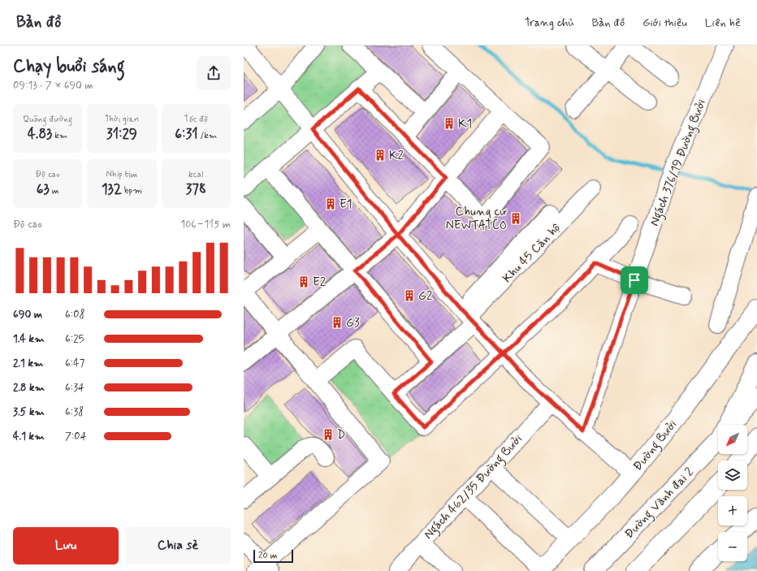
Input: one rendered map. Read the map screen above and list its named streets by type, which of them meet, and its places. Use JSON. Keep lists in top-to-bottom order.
{
  "streets": {
    "main road": ["Đường Bưởi", "Đường Vành đai 2"],
    "street": ["Ngách 376/19 Đường Bưởi", "Khu 45 Căn hộ", "Ngách 462/35 Đường Bưởi"]
  },
  "places": {
    "building": [
      "K1",
      "K2",
      "E1",
      "Chung cư NEWTATCO",
      "E2",
      "G2",
      "G3",
      "D"
    ]
  },
  "scale_bar": "20 m",
  "north": "bottom left",
  "page": {
    "header": "Bản đồ",
    "nav": [
      "Trang chủ",
      "Bản đồ",
      "Giới thiệu",
      "Liên hệ"
    ],
    "heading": ["Chạy buổi sáng", "09:13 · 7 × 690 m"],
    "stats": [
      ["Quãng đường", "4.83 km"],
      ["Thời gian", "31:29"],
      ["Tốc độ", "6:31 /km"],
      ["Độ cao", "63 m"],
      ["Nhịp tim", "132 bpm"],
      ["kcal", "378"]
    ],
    "chart": ["Độ cao", "106–115 m"],
    "list": [
      {
        "name": "690 m",
        "note": "6:08"
      },
      {
        "name": "1.4 km",
        "note": "6:25"
      },
      {
        "name": "2.1 km",
        "note": "6:47"
      },
      {
        "name": "2.8 km",
        "note": "6:34"
      },
      {
        "name": "3.5 km",
        "note": "6:38"
      },
      {
        "name": "4.1 km",
        "note": "7:04"
      }
    ],
    "map_buttons": ["+", "−"],
    "buttons": ["Lưu", "Chia sẻ"],
    "scale": "20 m"
  }
}
